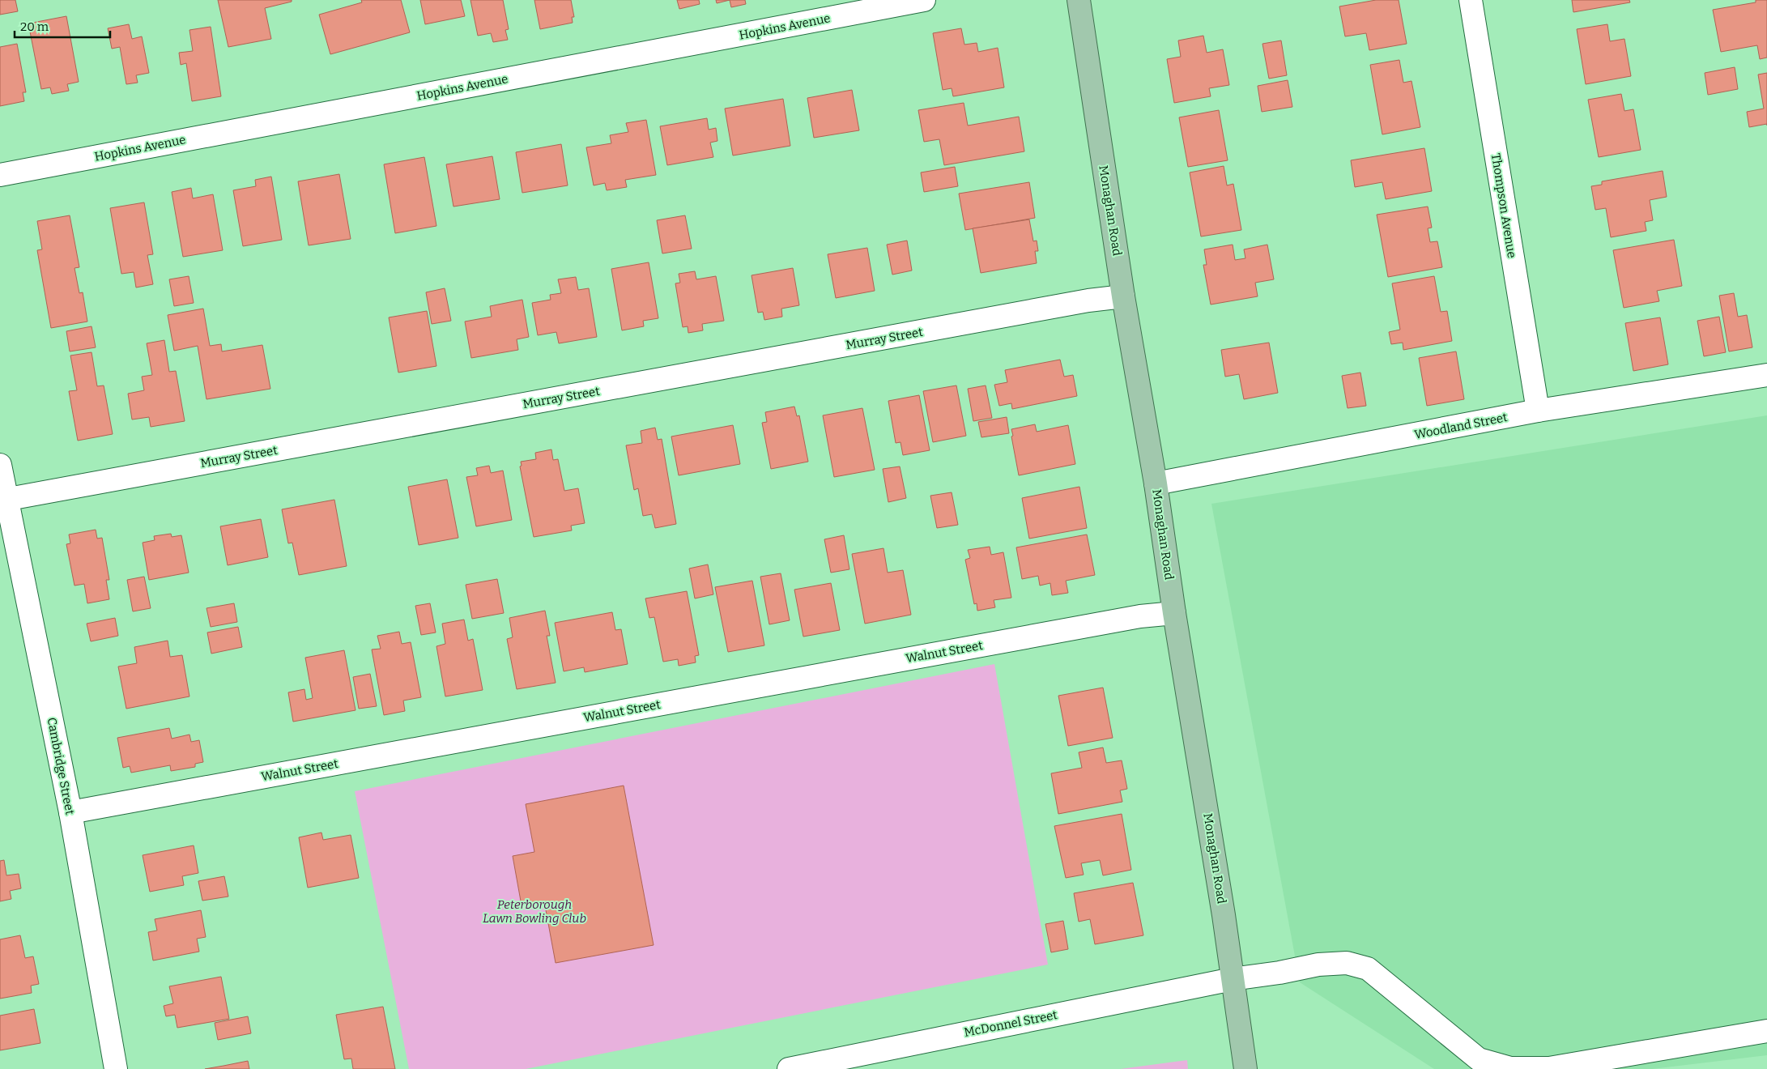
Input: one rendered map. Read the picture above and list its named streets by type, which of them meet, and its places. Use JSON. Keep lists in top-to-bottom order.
{
  "streets": {
    "main road": ["Monaghan Road"],
    "street": [
      "Hopkins Avenue",
      "Thompson Avenue",
      "Murray Street",
      "Woodland Street",
      "Walnut Street",
      "Cambridge Street",
      "McDonnel Street"
    ]
  },
  "crossings": [
    ["Thompson Avenue", "Woodland Street"],
    ["Monaghan Road", "Murray Street"],
    ["Monaghan Road", "Woodland Street"],
    ["Monaghan Road", "Walnut Street"],
    ["Monaghan Road", "McDonnel Street"],
    ["Murray Street", "Cambridge Street"],
    ["Walnut Street", "Cambridge Street"]
  ],
  "parks": ["Peterborough Lawn Bowling Club"],
  "scale_bar": "20 m"
}
